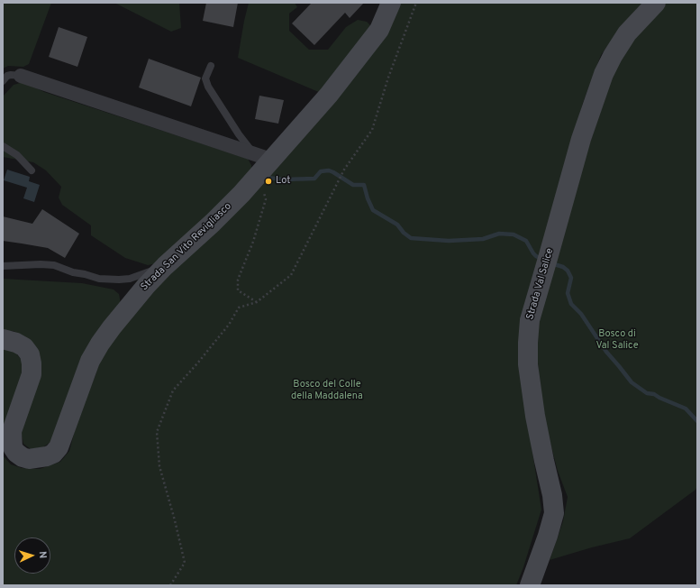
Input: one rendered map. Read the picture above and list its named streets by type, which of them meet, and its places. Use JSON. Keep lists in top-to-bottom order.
{
  "streets": {
    "street": ["Strada San Vito Revigliasco", "Strada Val Salice"]
  },
  "parks": ["Bosco di Val Salice", "Bosco del Colle della Maddalena"],
  "places": ["Lot"],
  "north": "right"
}
